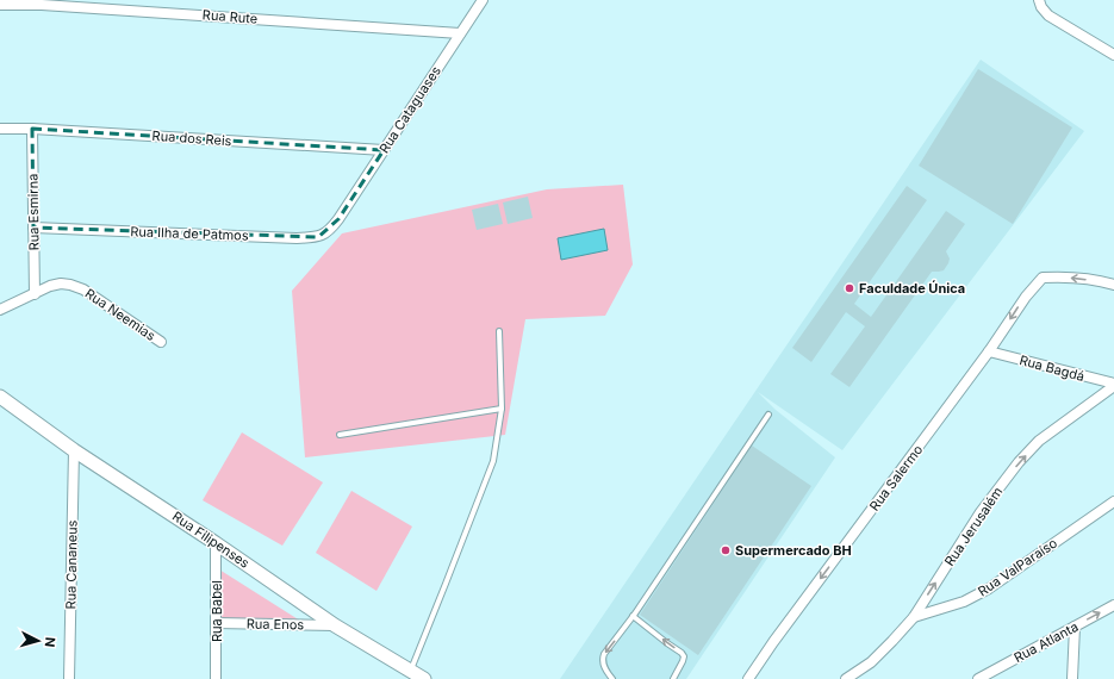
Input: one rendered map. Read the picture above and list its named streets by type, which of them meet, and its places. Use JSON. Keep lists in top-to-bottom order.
{
  "streets": {
    "street": [
      "Rua Rute",
      "Rua Cataguases",
      "Rua dos Reis",
      "Rua Esmirna",
      "Rua Ilha de Patmos",
      "Rua Neemias",
      "Rua Bagdá",
      "Rua Salermo",
      "Rua Jerusalém",
      "Rua Filipenses",
      "Rua Cananeus",
      "Rua ValParaíso",
      "Rua Babel",
      "Rua Enos",
      "Rua Atlanta"
    ]
  },
  "crossings": [
    ["Rua Rute", "Rua Cataguases"],
    ["Rua Cataguases", "Rua dos Reis"],
    ["Rua Cataguases", "Rua Ilha de Patmos"],
    ["Rua dos Reis", "Rua Esmirna"],
    ["Rua Esmirna", "Rua Ilha de Patmos"],
    ["Rua Esmirna", "Rua Neemias"],
    ["Rua Bagdá", "Rua Salermo"],
    ["Rua Bagdá", "Rua Jerusalém"],
    ["Rua Jerusalém", "Rua ValParaíso"],
    ["Rua Filipenses", "Rua Cananeus"],
    ["Rua Filipenses", "Rua Babel"],
    ["Rua Filipenses", "Rua Enos"],
    ["Rua Babel", "Rua Enos"]
  ],
  "one_way": ["Rua Salermo", "Rua Jerusalém"],
  "places": ["Faculdade Única", "Supermercado BH"],
  "north": "right"
}
